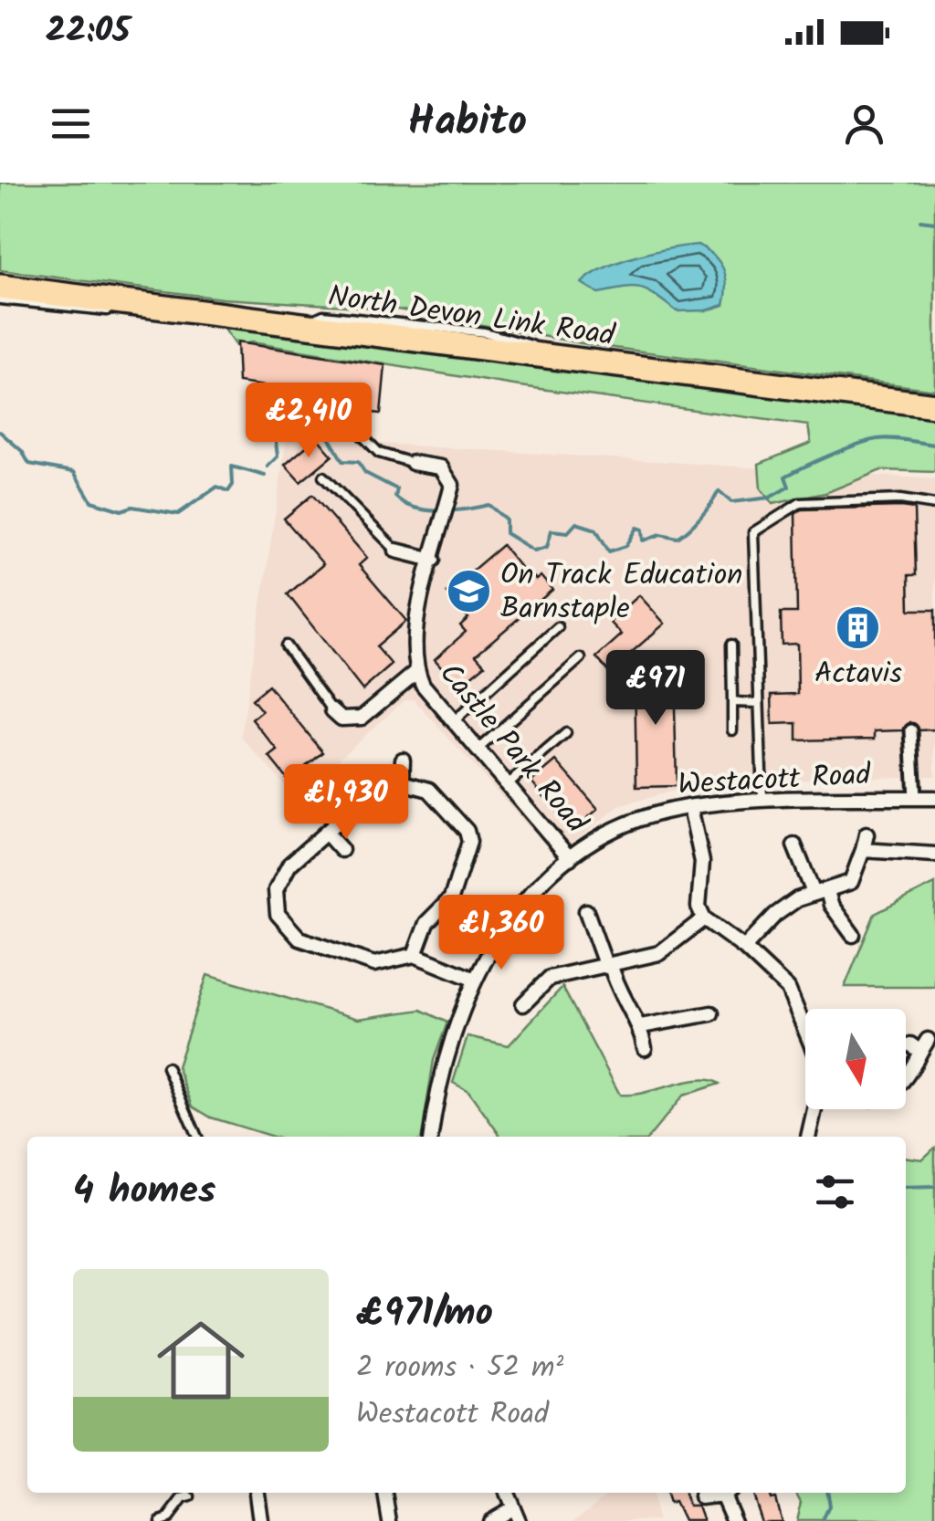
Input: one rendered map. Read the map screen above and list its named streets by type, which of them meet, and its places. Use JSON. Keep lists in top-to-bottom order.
{
  "streets": {
    "highway": ["North Devon Link Road"],
    "street": ["Castle Park Road", "Westacott Road"]
  },
  "crossings": [
    ["Castle Park Road", "Westacott Road"]
  ],
  "places": {
    "school or university": ["On Track Education Barnstaple"],
    "building": ["Actavis"]
  },
  "north": "bottom",
  "page": {
    "status": "22:05",
    "header": "Habito",
    "price": [
      "£2,410",
      "£971",
      "£1,930",
      "£1,360"
    ],
    "heading": "4 homes",
    "list": [
      {
        "name": "£971/mo",
        "note": "2 rooms · 52 m² · Westacott Road"
      }
    ]
  }
}
